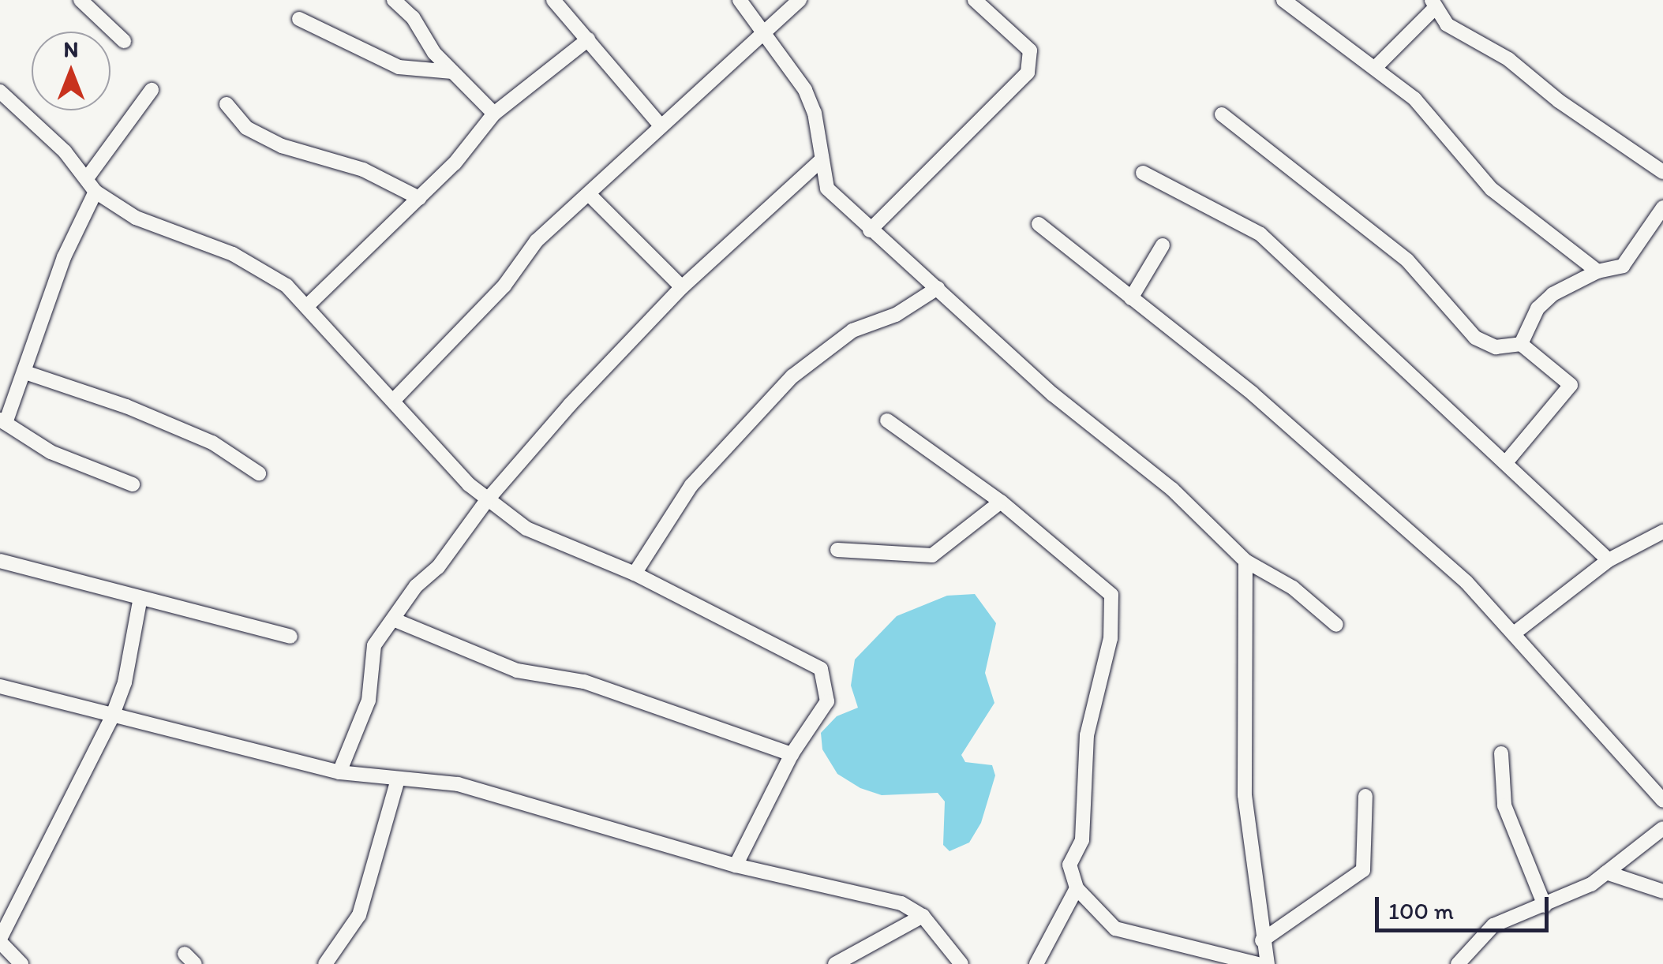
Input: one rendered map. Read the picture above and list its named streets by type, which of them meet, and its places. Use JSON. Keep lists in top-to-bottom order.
{
  "scale_bar": "100 m",
  "north": "top"
}
